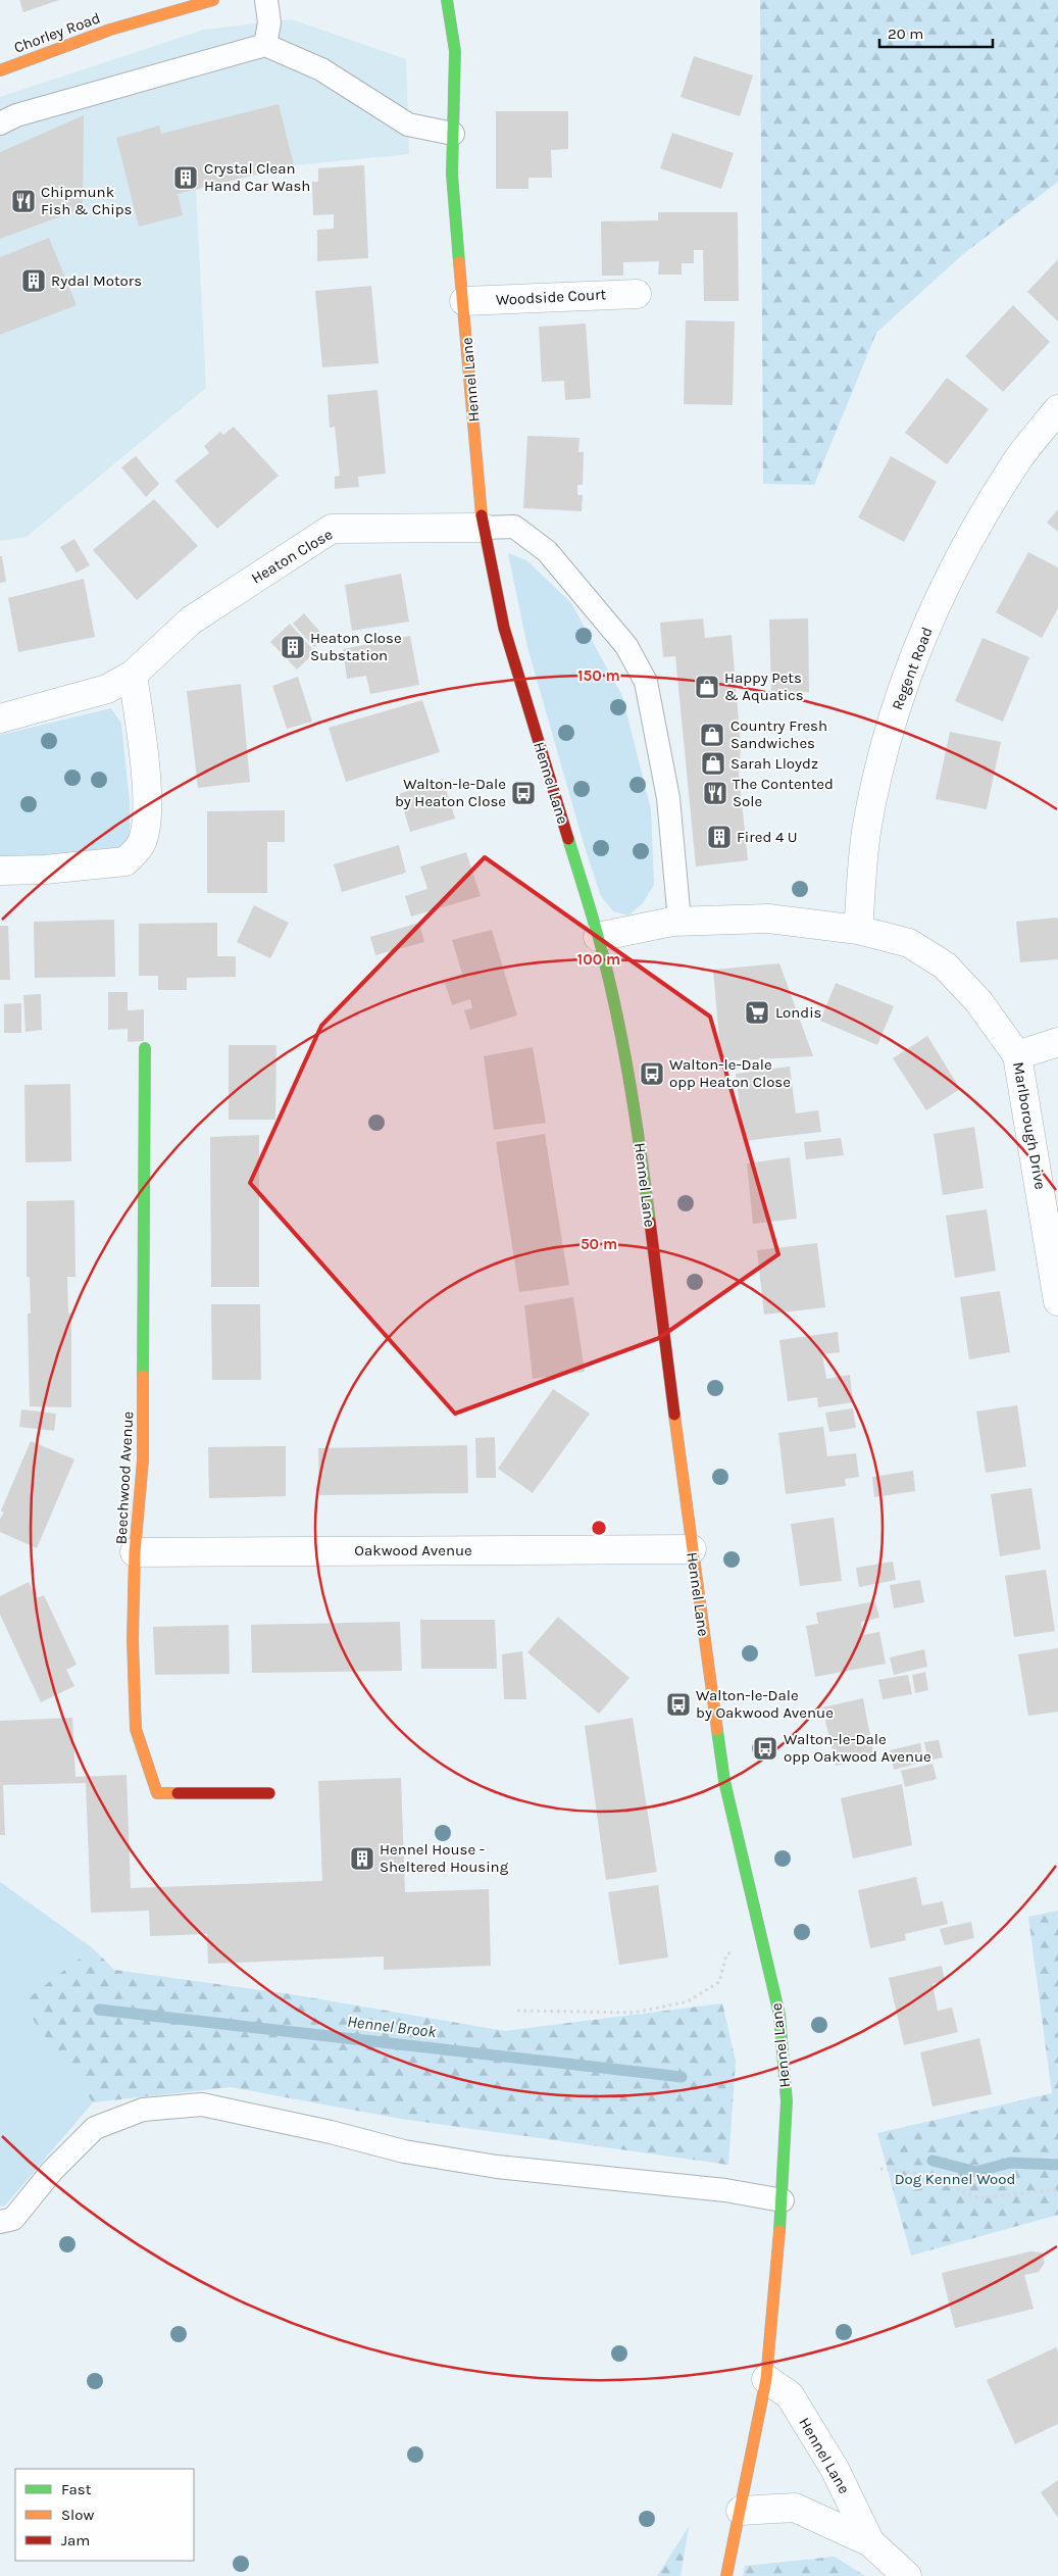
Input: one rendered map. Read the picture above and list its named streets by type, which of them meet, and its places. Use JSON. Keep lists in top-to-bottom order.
{
  "streets": {
    "main road": ["Chorley Road", "Hennel Lane", "Beechwood Avenue"],
    "street": [
      "Woodside Court",
      "Heaton Close",
      "Regent Road",
      "Marlborough Drive",
      "Oakwood Avenue"
    ]
  },
  "crossings": [
    ["Woodside Court", "Hennel Lane"],
    ["Hennel Lane", "Heaton Close"],
    ["Hennel Lane", "Marlborough Drive"],
    ["Hennel Lane", "Oakwood Avenue"],
    ["Regent Road", "Marlborough Drive"],
    ["Beechwood Avenue", "Oakwood Avenue"]
  ],
  "water": ["Hennel Brook"],
  "parks": ["Dog Kennel Wood"],
  "places": {
    "building": [
      "Crystal Clean Hand Car Wash",
      "Rydal Motors",
      "Heaton Close Substation",
      "Fired 4 U",
      "Hennel House - Sheltered Housing"
    ],
    "restaurant": ["Chipmunk Fish & Chips", "The Contented Sole"],
    "shop": ["Happy Pets & Aquatics", "Country Fresh Sandwiches", "Sarah Lloydz"],
    "bus stop": [
      "Walton-le-Dale by Heaton Close",
      "Walton-le-Dale opp Heaton Close",
      "Walton-le-Dale by Oakwood Avenue",
      "Walton-le-Dale opp Oakwood Avenue"
    ],
    "supermarket": ["Londis"]
  },
  "legend": ["Fast", "Slow", "Jam"],
  "scale_bar": "20 m",
  "rings": ["150 m", "100 m", "50 m"]
}
